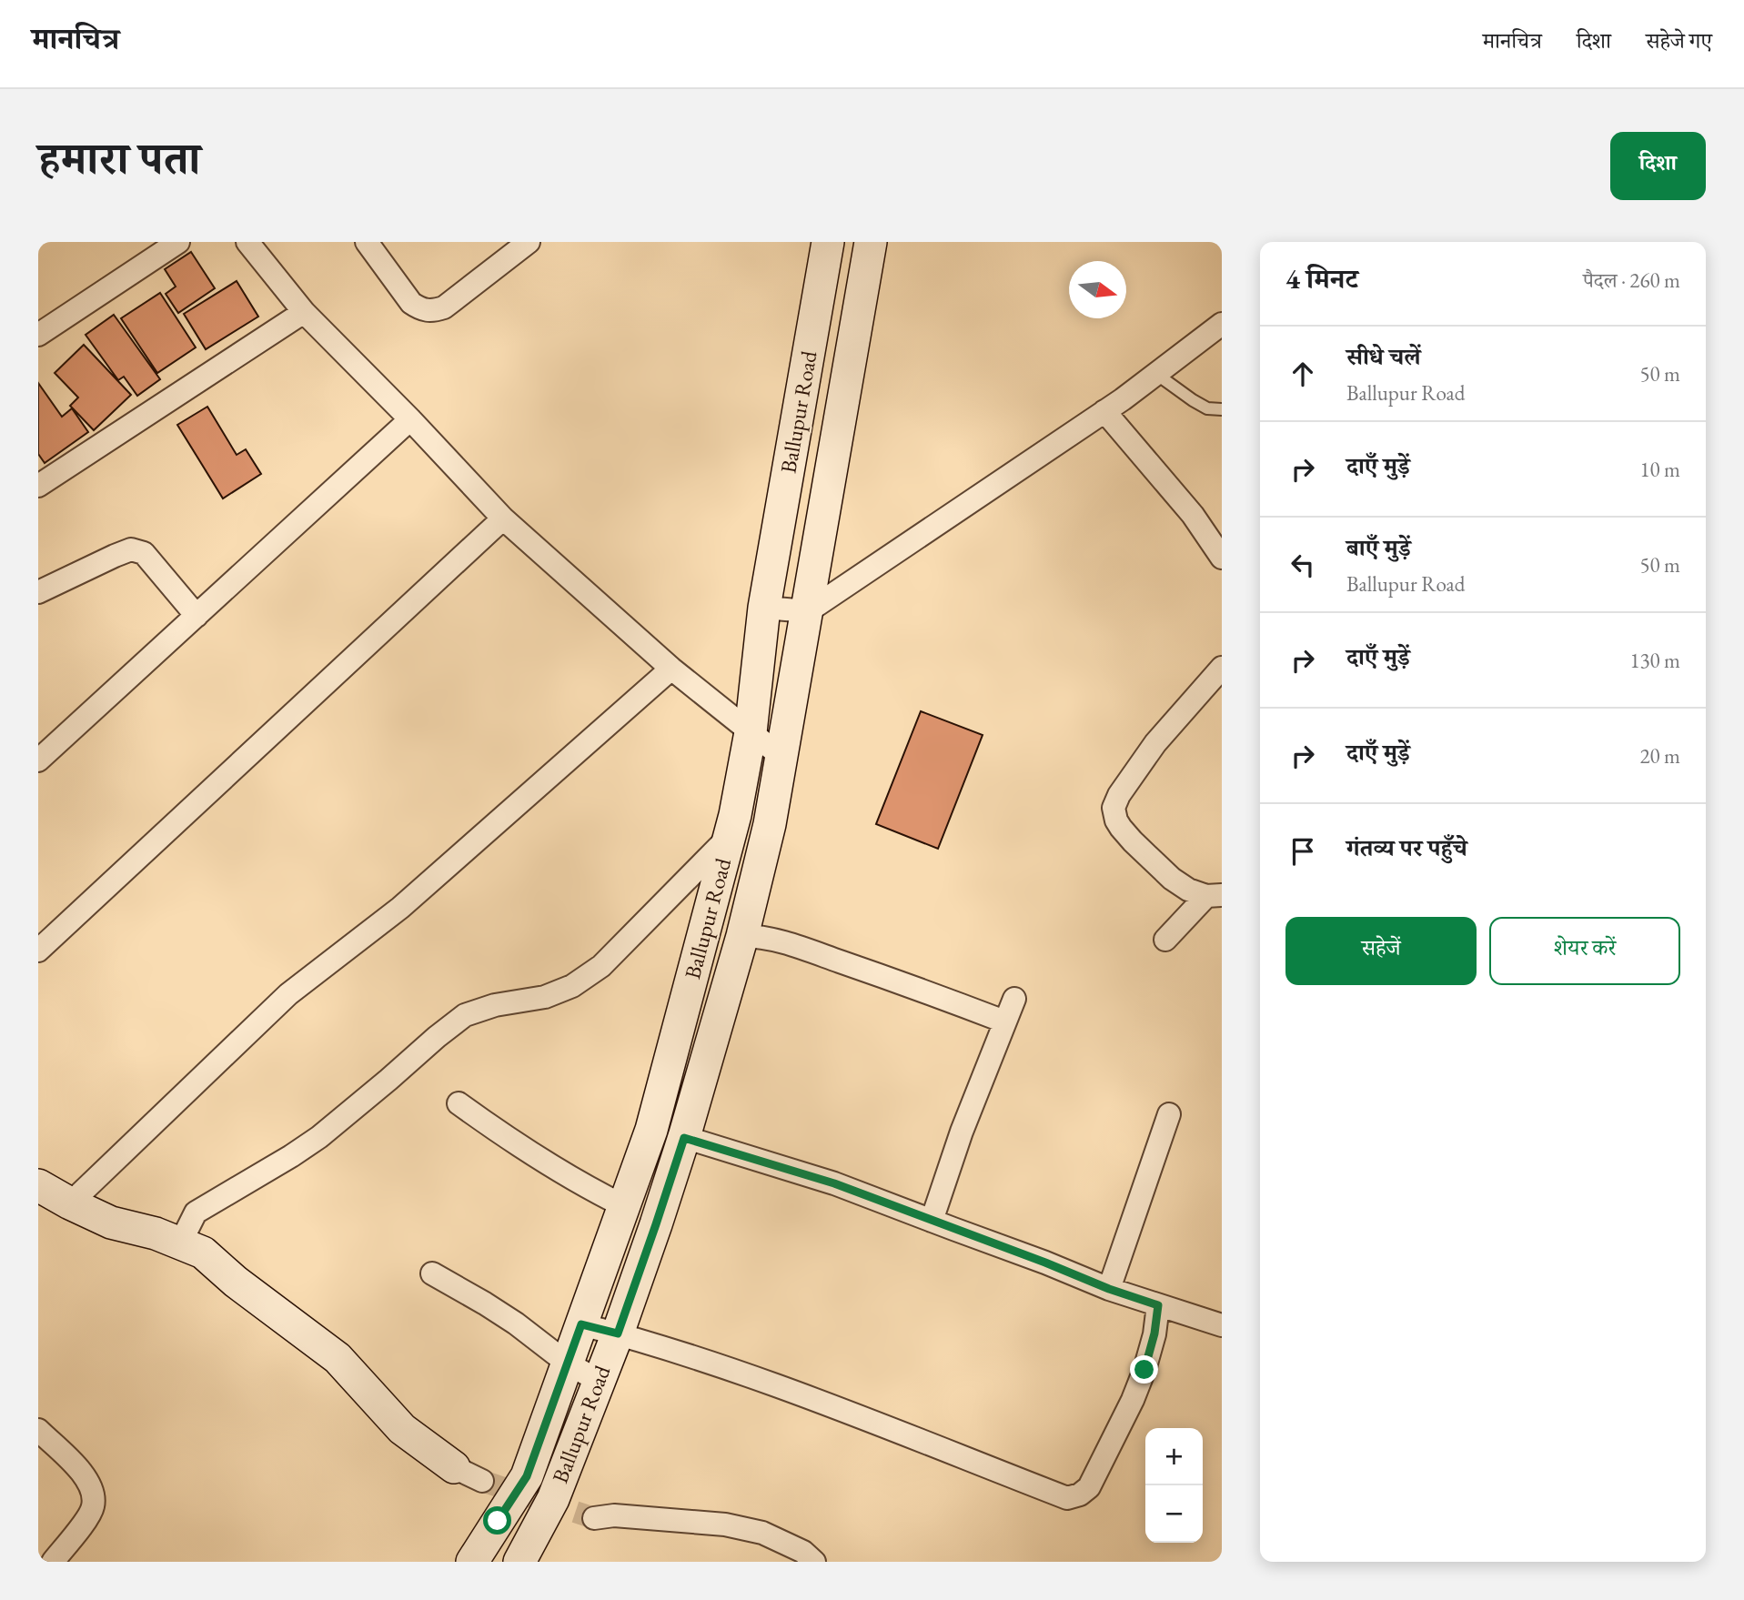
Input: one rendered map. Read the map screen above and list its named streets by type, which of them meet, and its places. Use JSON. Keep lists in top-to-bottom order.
{
  "streets": {
    "main road": ["Ballupur Road"]
  },
  "north": "right",
  "page": {
    "header": "मानचित्र",
    "nav": ["मानचित्र", "दिशा", "सहेजे गए"],
    "title": "हमारा पता",
    "buttons": [
      "दिशा",
      ["सहेजें", "शेयर करें"]
    ],
    "heading": ["4 मिनट", "पैदल · 260 m"],
    "list": [
      ["सीधे चलें", "Ballupur Road", "50 m"],
      ["दाएँ मुड़ें", "10 m"],
      ["बाएँ मुड़ें", "Ballupur Road", "50 m"],
      ["दाएँ मुड़ें", "130 m"],
      ["दाएँ मुड़ें", "20 m"],
      "गंतव्य पर पहुँचे"
    ],
    "map_buttons": ["+", "−"]
  }
}
